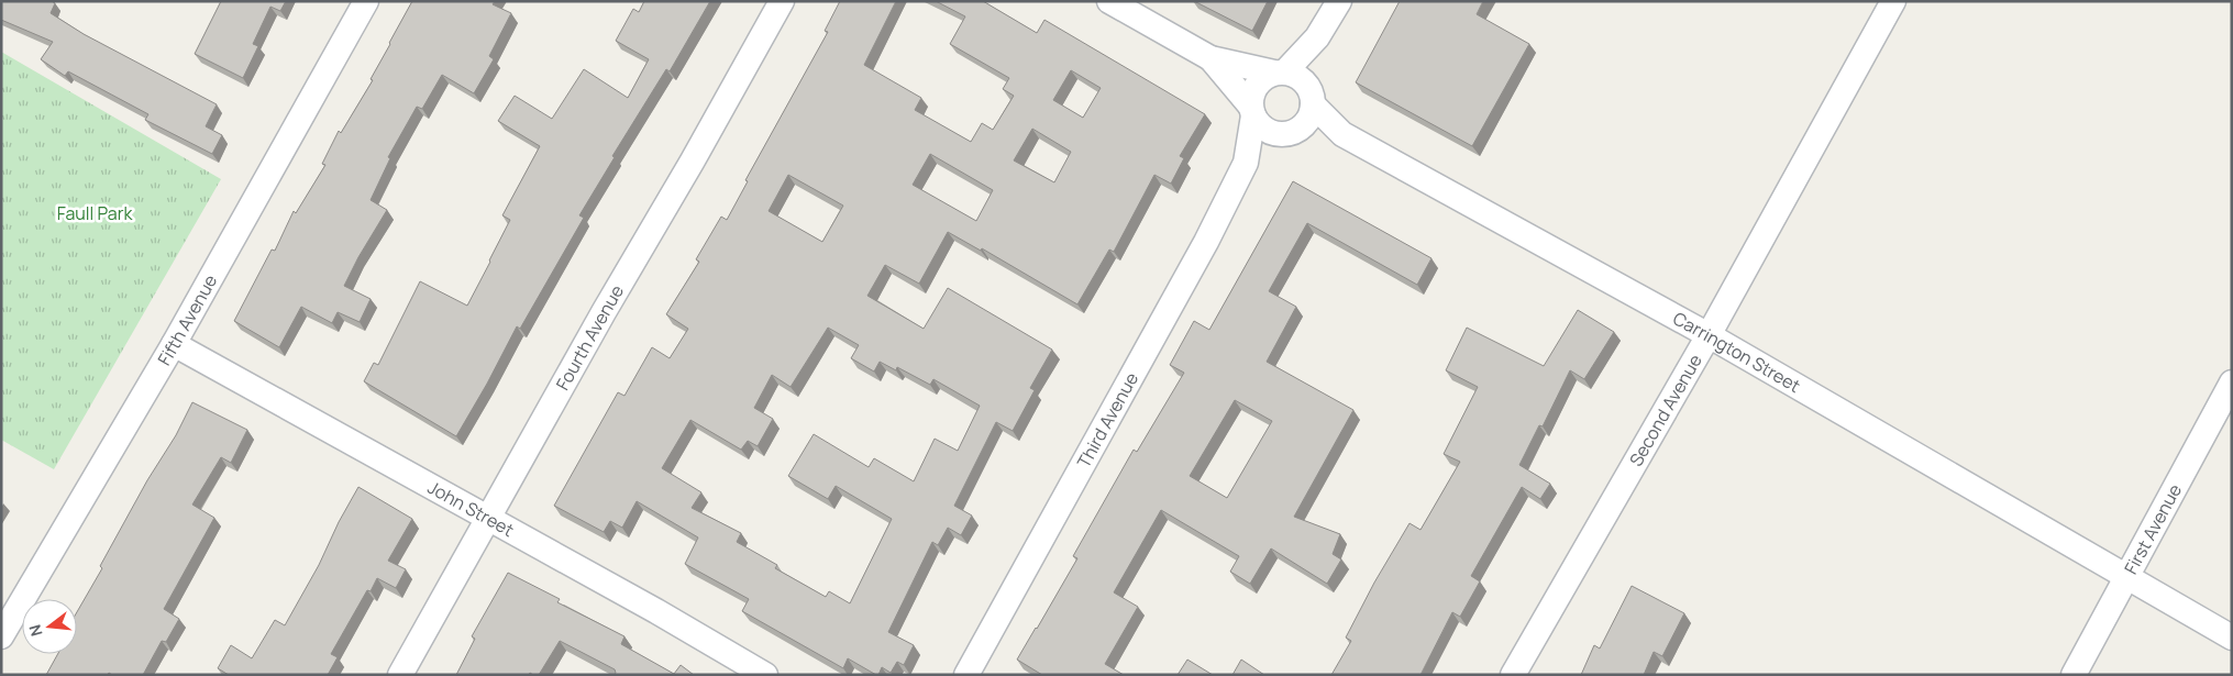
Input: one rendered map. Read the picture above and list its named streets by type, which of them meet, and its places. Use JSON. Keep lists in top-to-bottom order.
{
  "streets": {
    "street": [
      "Fifth Avenue",
      "Fourth Avenue",
      "Carrington Street",
      "Second Avenue",
      "Third Avenue",
      "John Street",
      "First Avenue"
    ]
  },
  "crossings": [
    ["Fifth Avenue", "John Street"],
    ["Fourth Avenue", "John Street"],
    ["Carrington Street", "Second Avenue"],
    ["Carrington Street", "Third Avenue"],
    ["Carrington Street", "First Avenue"]
  ],
  "parks": ["Faull Park"],
  "north": "left"
}
